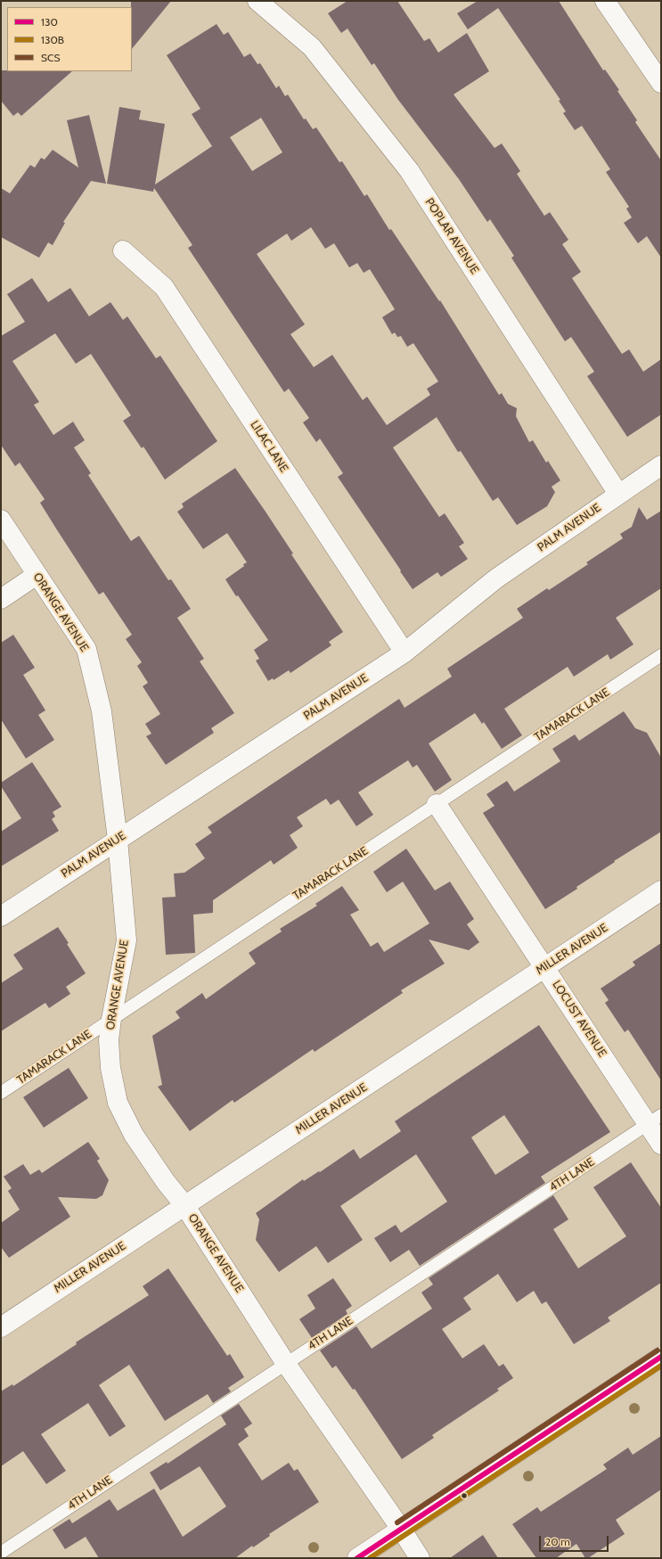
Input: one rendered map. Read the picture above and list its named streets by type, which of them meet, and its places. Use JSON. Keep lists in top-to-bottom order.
{
  "streets": {
    "street": [
      "POPLAR AVENUE",
      "LILAC LANE",
      "PALM AVENUE",
      "ORANGE AVENUE",
      "MILLER AVENUE",
      "LOCUST AVENUE"
    ],
    "lane": ["TAMARACK LANE", "4TH LANE"]
  },
  "crossings": [
    ["POPLAR AVENUE", "PALM AVENUE"],
    ["LILAC LANE", "PALM AVENUE"],
    ["PALM AVENUE", "ORANGE AVENUE"],
    ["ORANGE AVENUE", "TAMARACK LANE"],
    ["ORANGE AVENUE", "MILLER AVENUE"],
    ["ORANGE AVENUE", "4TH LANE"],
    ["TAMARACK LANE", "LOCUST AVENUE"],
    ["MILLER AVENUE", "LOCUST AVENUE"],
    ["LOCUST AVENUE", "4TH LANE"]
  ],
  "lines": ["transit line SCS", "transit line 130", "transit line 130B"],
  "legend": ["130", "130B", "SCS"],
  "scale_bar": "20 m"
}
